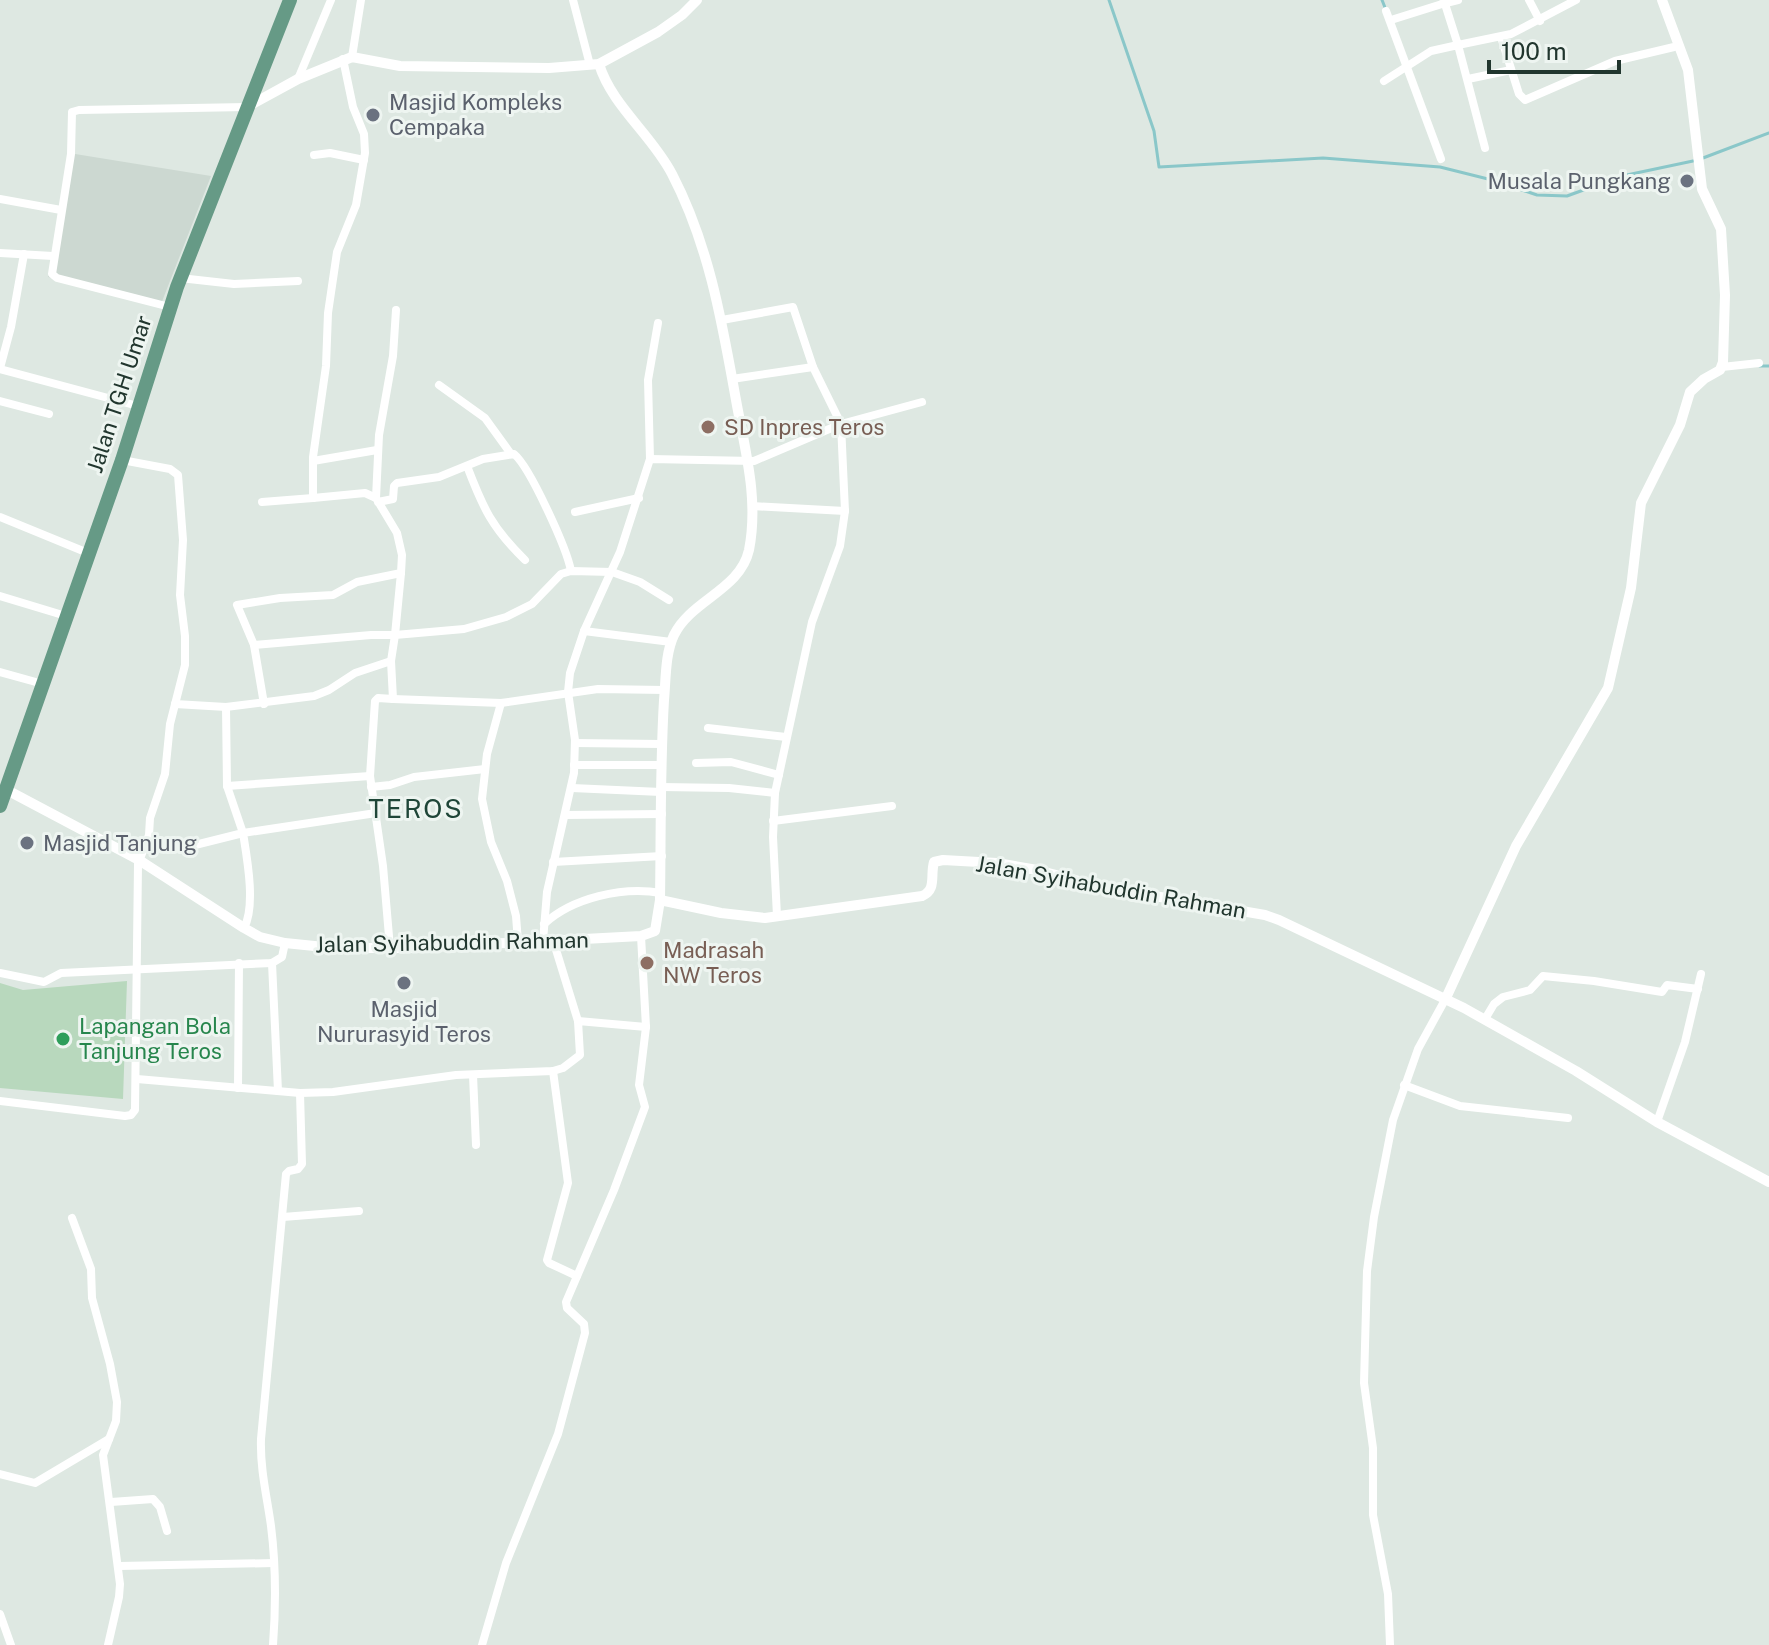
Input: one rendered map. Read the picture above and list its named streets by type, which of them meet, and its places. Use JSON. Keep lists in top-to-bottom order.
{
  "streets": {
    "main road": ["Jalan TGH Umar"],
    "street": ["Jalan Syihabuddin Rahman"]
  },
  "crossings": [
    ["Jalan TGH Umar", "Jalan Syihabuddin Rahman"]
  ],
  "districts": ["TEROS"],
  "places": [
    "Masjid Kompleks Cempaka",
    "Musala Pungkang",
    "SD Inpres Teros",
    "Masjid Tanjung",
    "Madrasah NW Teros",
    "Masjid Nururasyid Teros",
    "Lapangan Bola Tanjung Teros"
  ],
  "scale_bar": "100 m"
}
